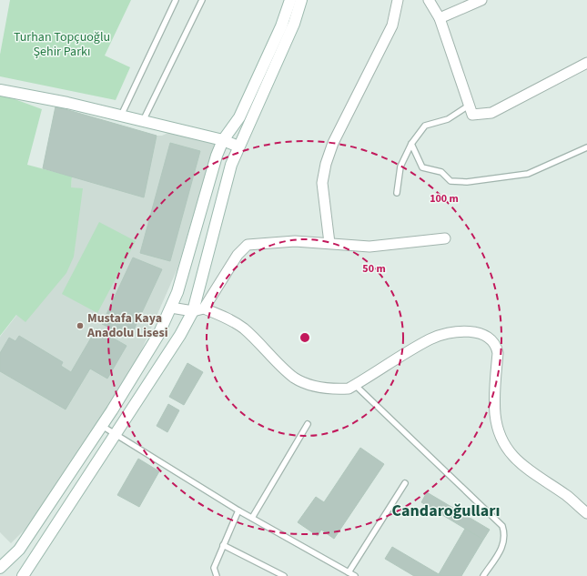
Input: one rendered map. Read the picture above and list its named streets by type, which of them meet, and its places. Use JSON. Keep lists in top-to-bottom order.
{
  "districts": ["Candaroğulları"],
  "parks": ["Turhan Topçuoğlu Şehir Parkı"],
  "places": ["Mustafa Kaya Anadolu Lisesi"],
  "rings": ["100 m", "50 m"]
}
